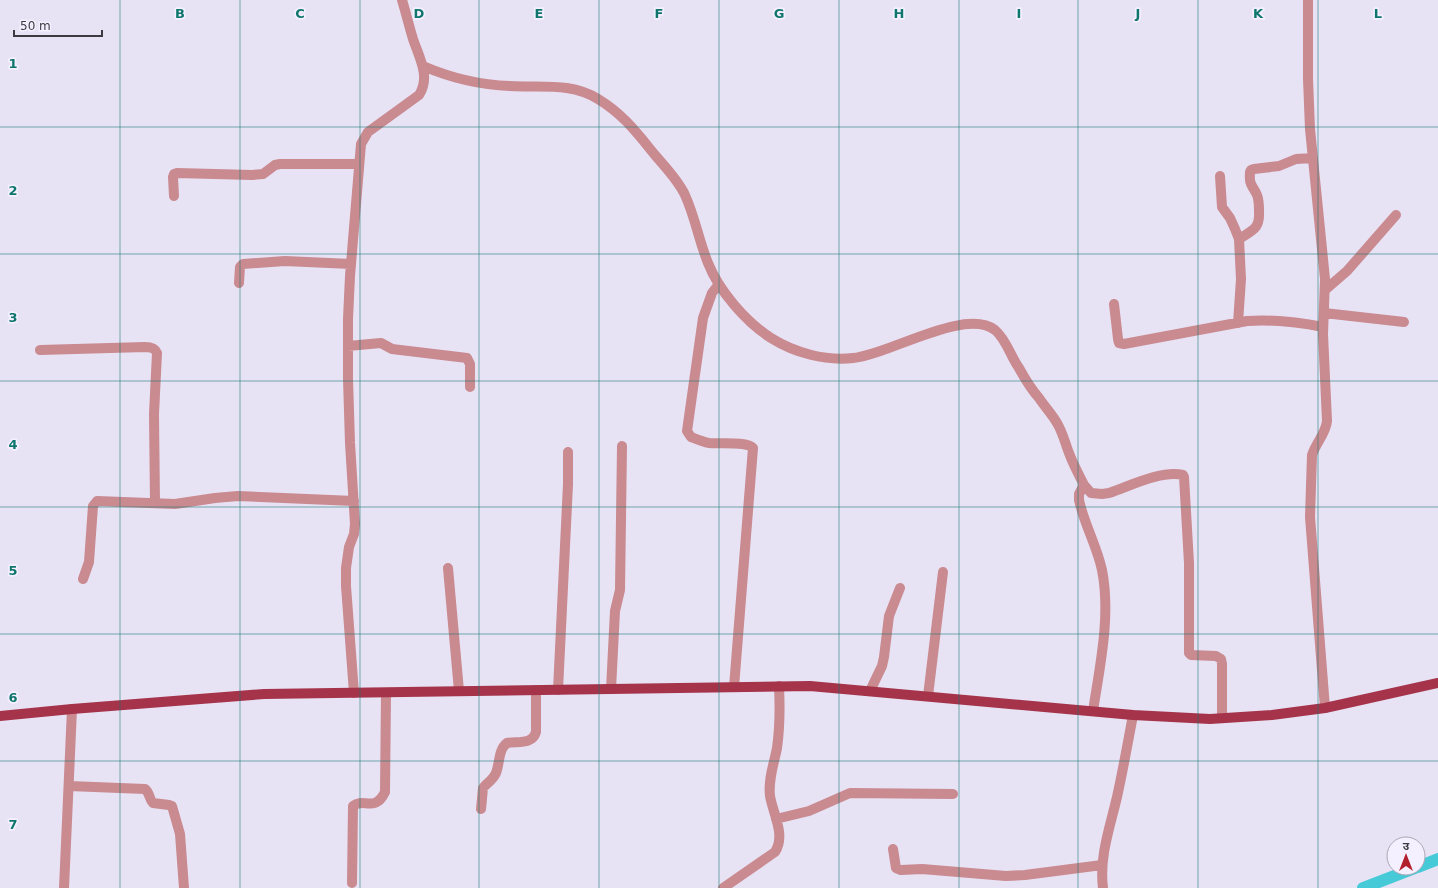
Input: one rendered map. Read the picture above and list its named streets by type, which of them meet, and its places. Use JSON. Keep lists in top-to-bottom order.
{
  "scale_bar": "50 m",
  "north": "top",
  "grid": {
    "columns": [
      "B",
      "C",
      "D",
      "E",
      "F",
      "G",
      "H",
      "I",
      "J",
      "K",
      "L"
    ],
    "rows": [
      "1",
      "2",
      "3",
      "4",
      "5",
      "6",
      "7"
    ]
  }
}
